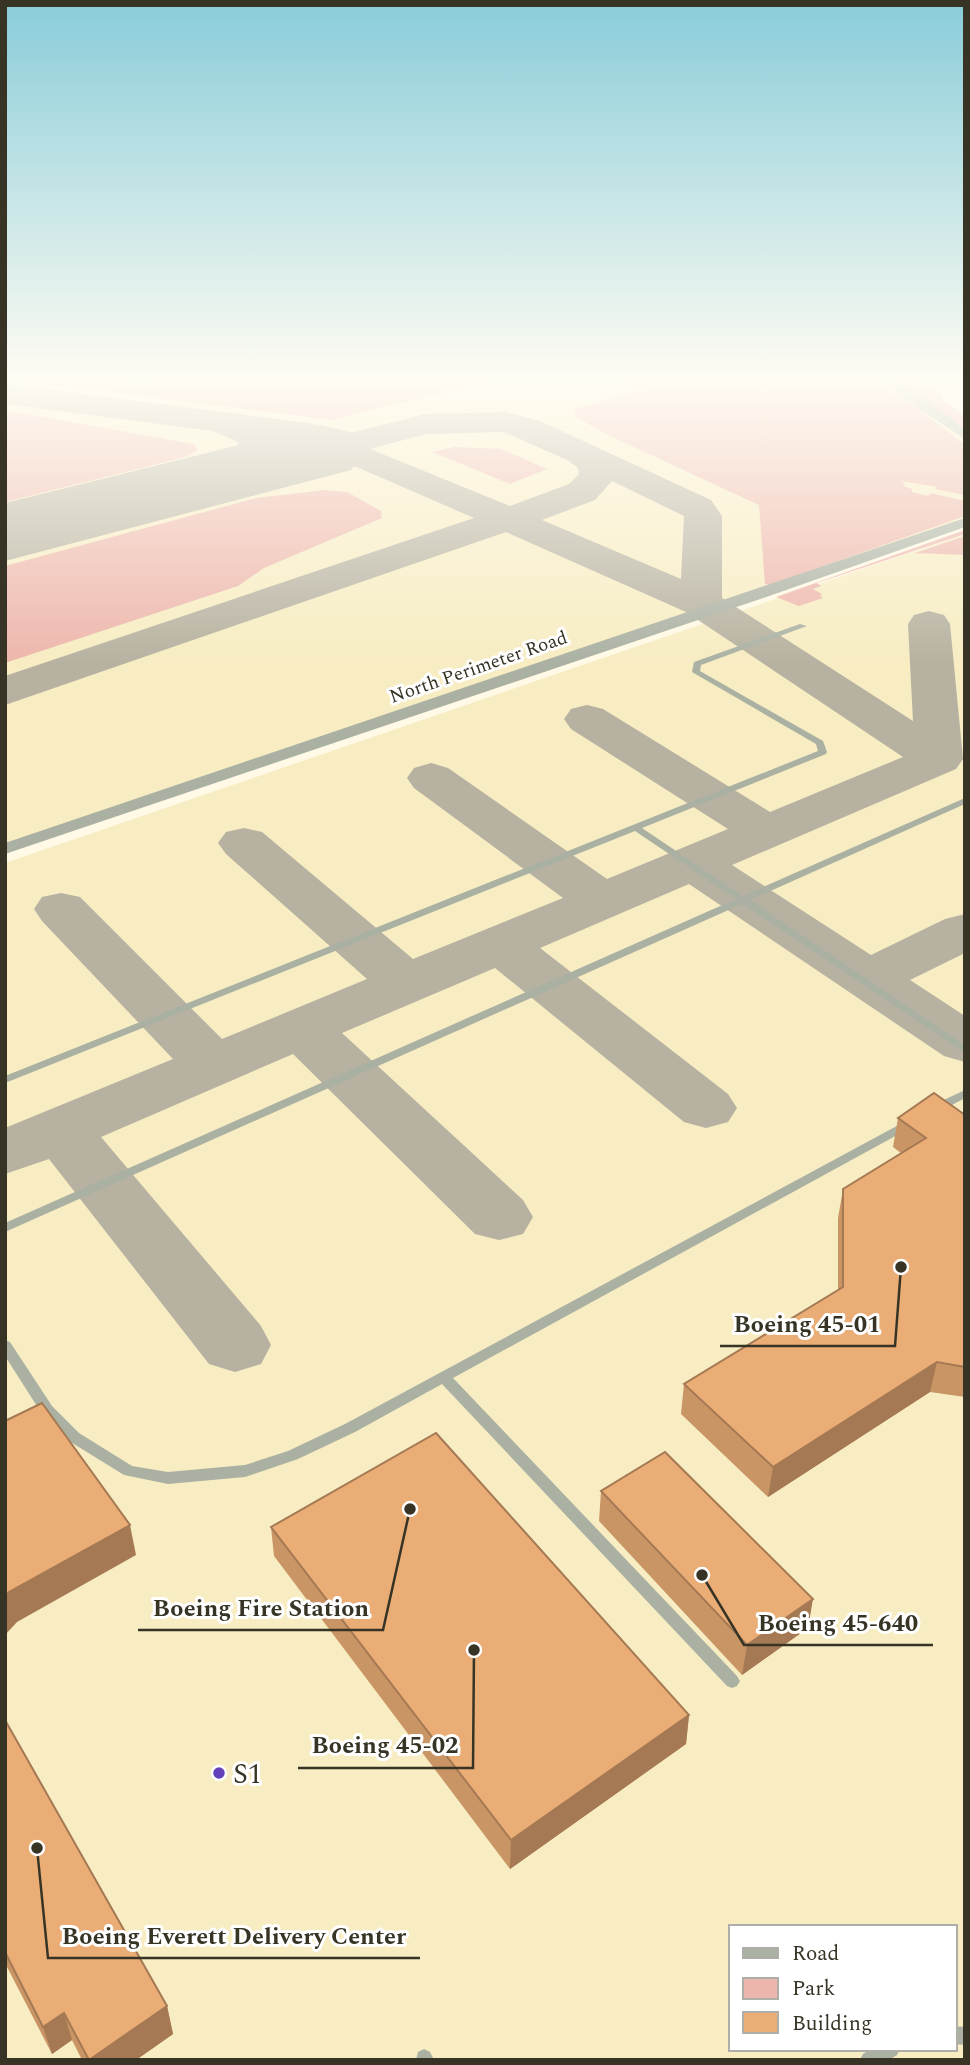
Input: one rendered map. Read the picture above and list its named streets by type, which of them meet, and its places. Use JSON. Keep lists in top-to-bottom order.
{
  "streets": {
    "street": ["North Perimeter Road"]
  },
  "places": [
    "Boeing 45-01",
    "Boeing Fire Station",
    "Boeing 45-640",
    "Boeing 45-02",
    "S1",
    "Boeing Everett Delivery Center"
  ],
  "legend": ["Road", "Park", "Building"]
}
